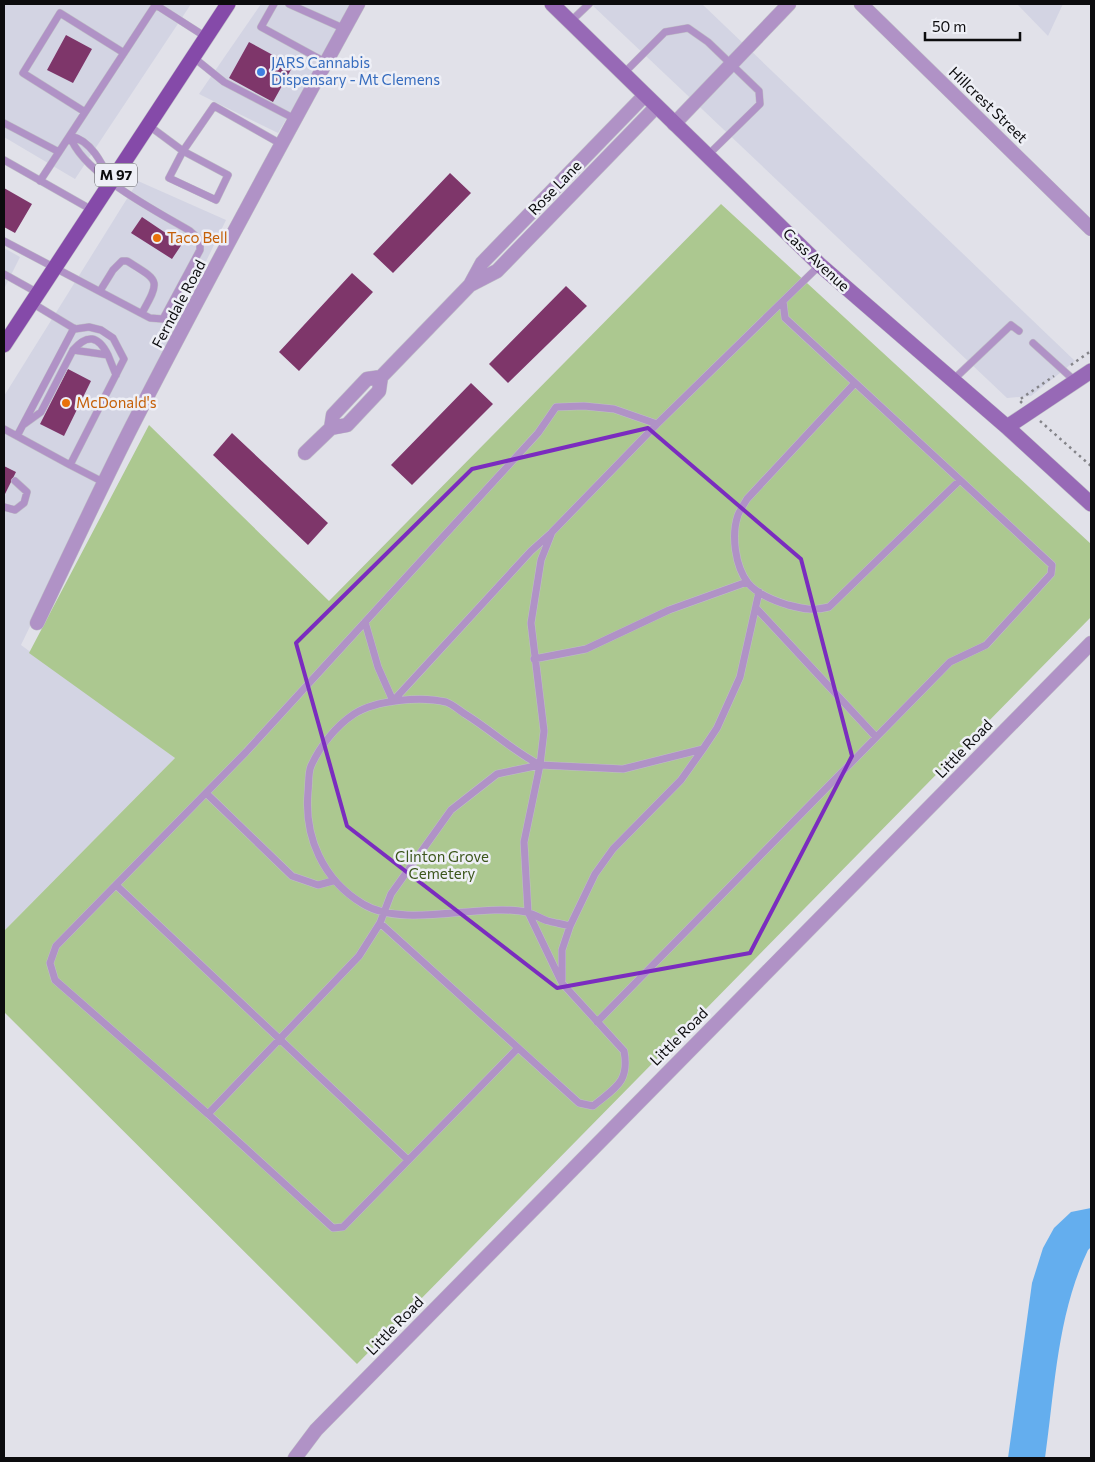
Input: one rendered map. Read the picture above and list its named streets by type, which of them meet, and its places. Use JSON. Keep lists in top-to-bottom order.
{
  "streets": {
    "main road": ["M 97", "Cass Avenue"],
    "street": [
      "Hillcrest Street",
      "Rose Lane",
      "Ferndale Road",
      "Little Road"
    ]
  },
  "crossings": [
    ["Rose Lane", "Cass Avenue"]
  ],
  "parks": ["Clinton Grove Cemetery"],
  "places": ["JARS Cannabis Dispensary - Mt Clemens", "Taco Bell", "McDonald's"],
  "scale_bar": "50 m"
}
